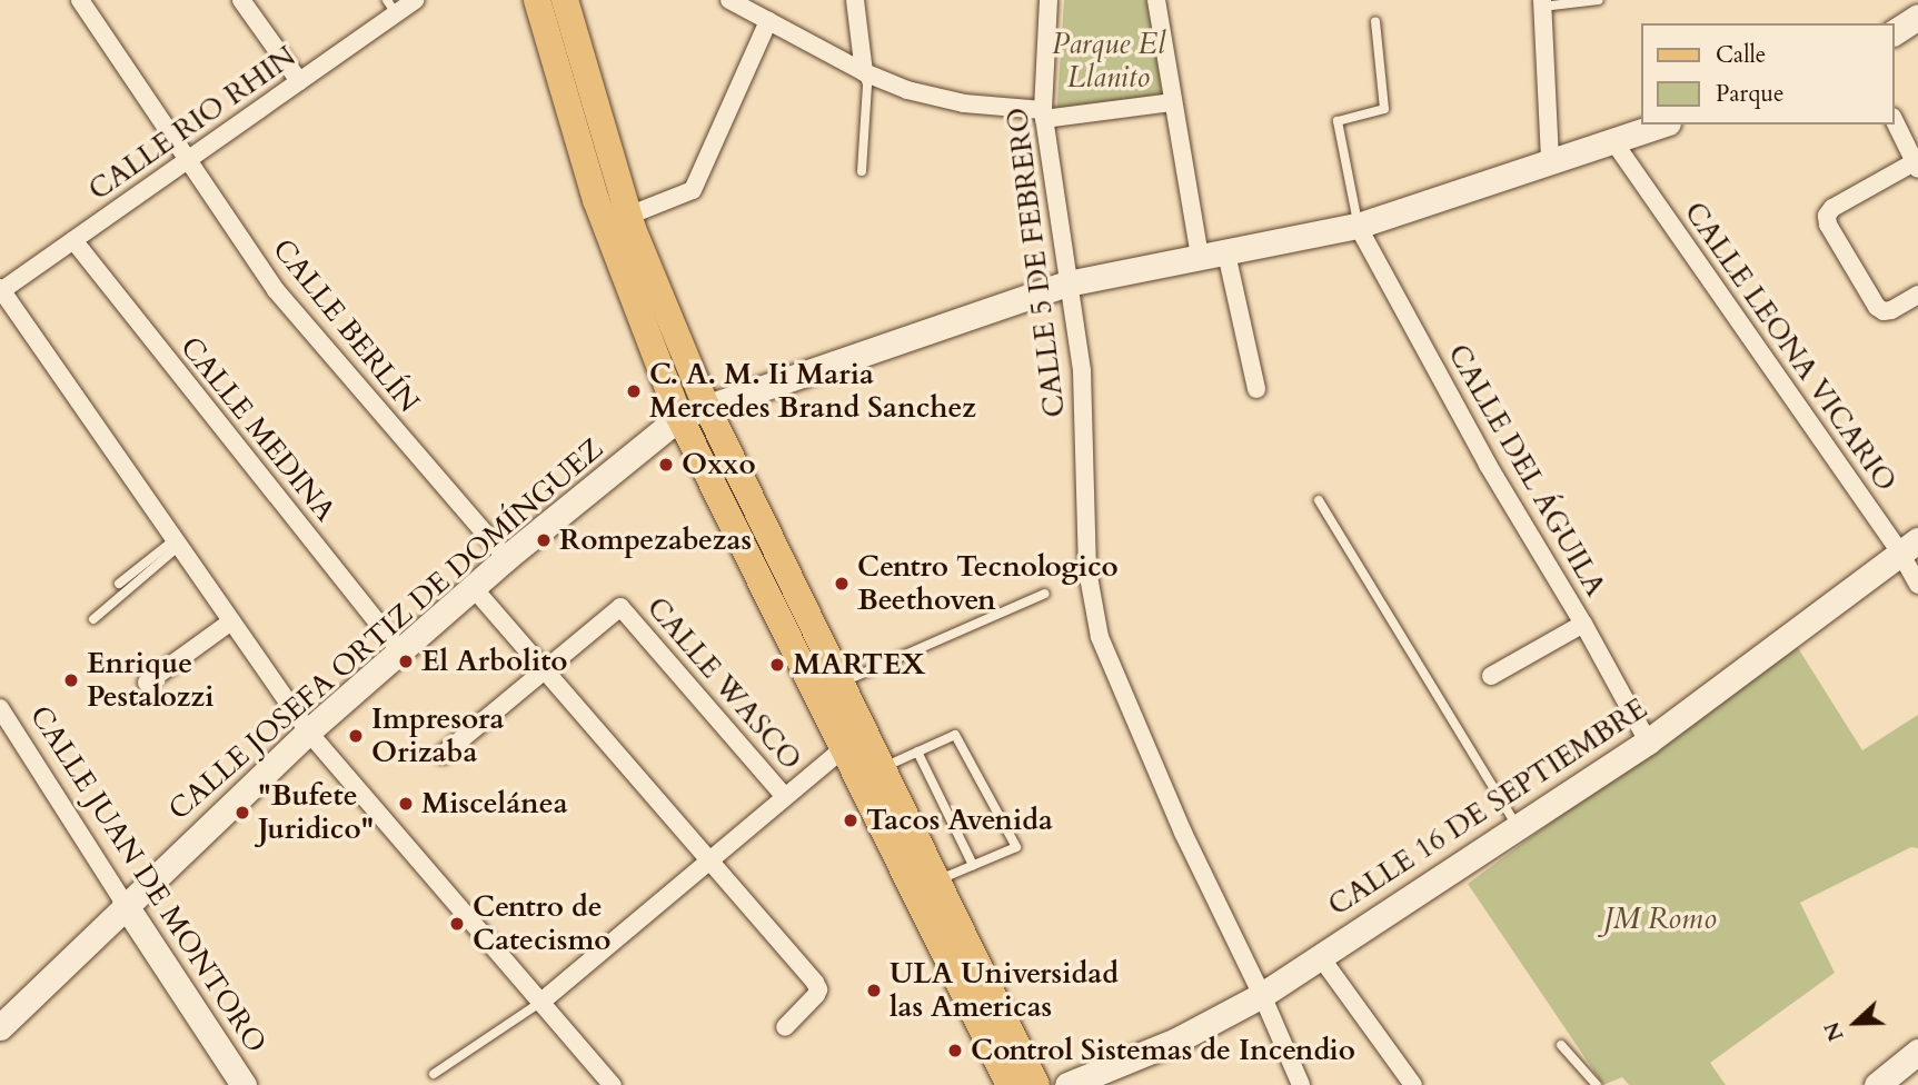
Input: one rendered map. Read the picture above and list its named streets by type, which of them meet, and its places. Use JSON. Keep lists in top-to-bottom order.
{
  "streets": {
    "main road": ["CALLE JOSEFA ORTIZ DE DOMÍNGUEZ", "CALLE 16 DE SEPTIEMBRE", "CALLE JUAN DE MONTORO"],
    "street": [
      "CALLE RIO RHIN",
      "CALLE 5 DE FEBRERO",
      "CALLE BERLÍN",
      "CALLE LEONA VICARIO",
      "CALLE MEDINA",
      "CALLE DEL ÁGUILA",
      "CALLE WASCO"
    ]
  },
  "crossings": [
    ["CALLE RIO RHIN", "CALLE BERLÍN"],
    ["CALLE RIO RHIN", "CALLE MEDINA"],
    ["CALLE 5 DE FEBRERO", "CALLE JOSEFA ORTIZ DE DOMÍNGUEZ"],
    ["CALLE 5 DE FEBRERO", "CALLE 16 DE SEPTIEMBRE"],
    ["CALLE BERLÍN", "CALLE JOSEFA ORTIZ DE DOMÍNGUEZ"],
    ["CALLE LEONA VICARIO", "CALLE JOSEFA ORTIZ DE DOMÍNGUEZ"],
    ["CALLE LEONA VICARIO", "CALLE 16 DE SEPTIEMBRE"],
    ["CALLE MEDINA", "CALLE JOSEFA ORTIZ DE DOMÍNGUEZ"],
    ["CALLE DEL ÁGUILA", "CALLE JOSEFA ORTIZ DE DOMÍNGUEZ"],
    ["CALLE DEL ÁGUILA", "CALLE 16 DE SEPTIEMBRE"],
    ["CALLE JOSEFA ORTIZ DE DOMÍNGUEZ", "CALLE JUAN DE MONTORO"]
  ],
  "parks": ["Parque El Llanito", "JM Romo"],
  "places": [
    "C. A. M. Ii Maria Mercedes Brand Sanchez",
    "Oxxo",
    "Rompezabezas",
    "Centro Tecnologico Beethoven",
    "El Arbolito",
    "MARTEX",
    "Enrique Pestalozzi",
    "Impresora Orizaba",
    "Miscelánea",
    "\"Bufete Juridico\"",
    "Tacos Avenida",
    "Centro de Catecismo",
    "ULA Universidad las Americas",
    "Control Sistemas de Incendio"
  ],
  "legend": ["Calle", "Parque"],
  "north": "left"
}
